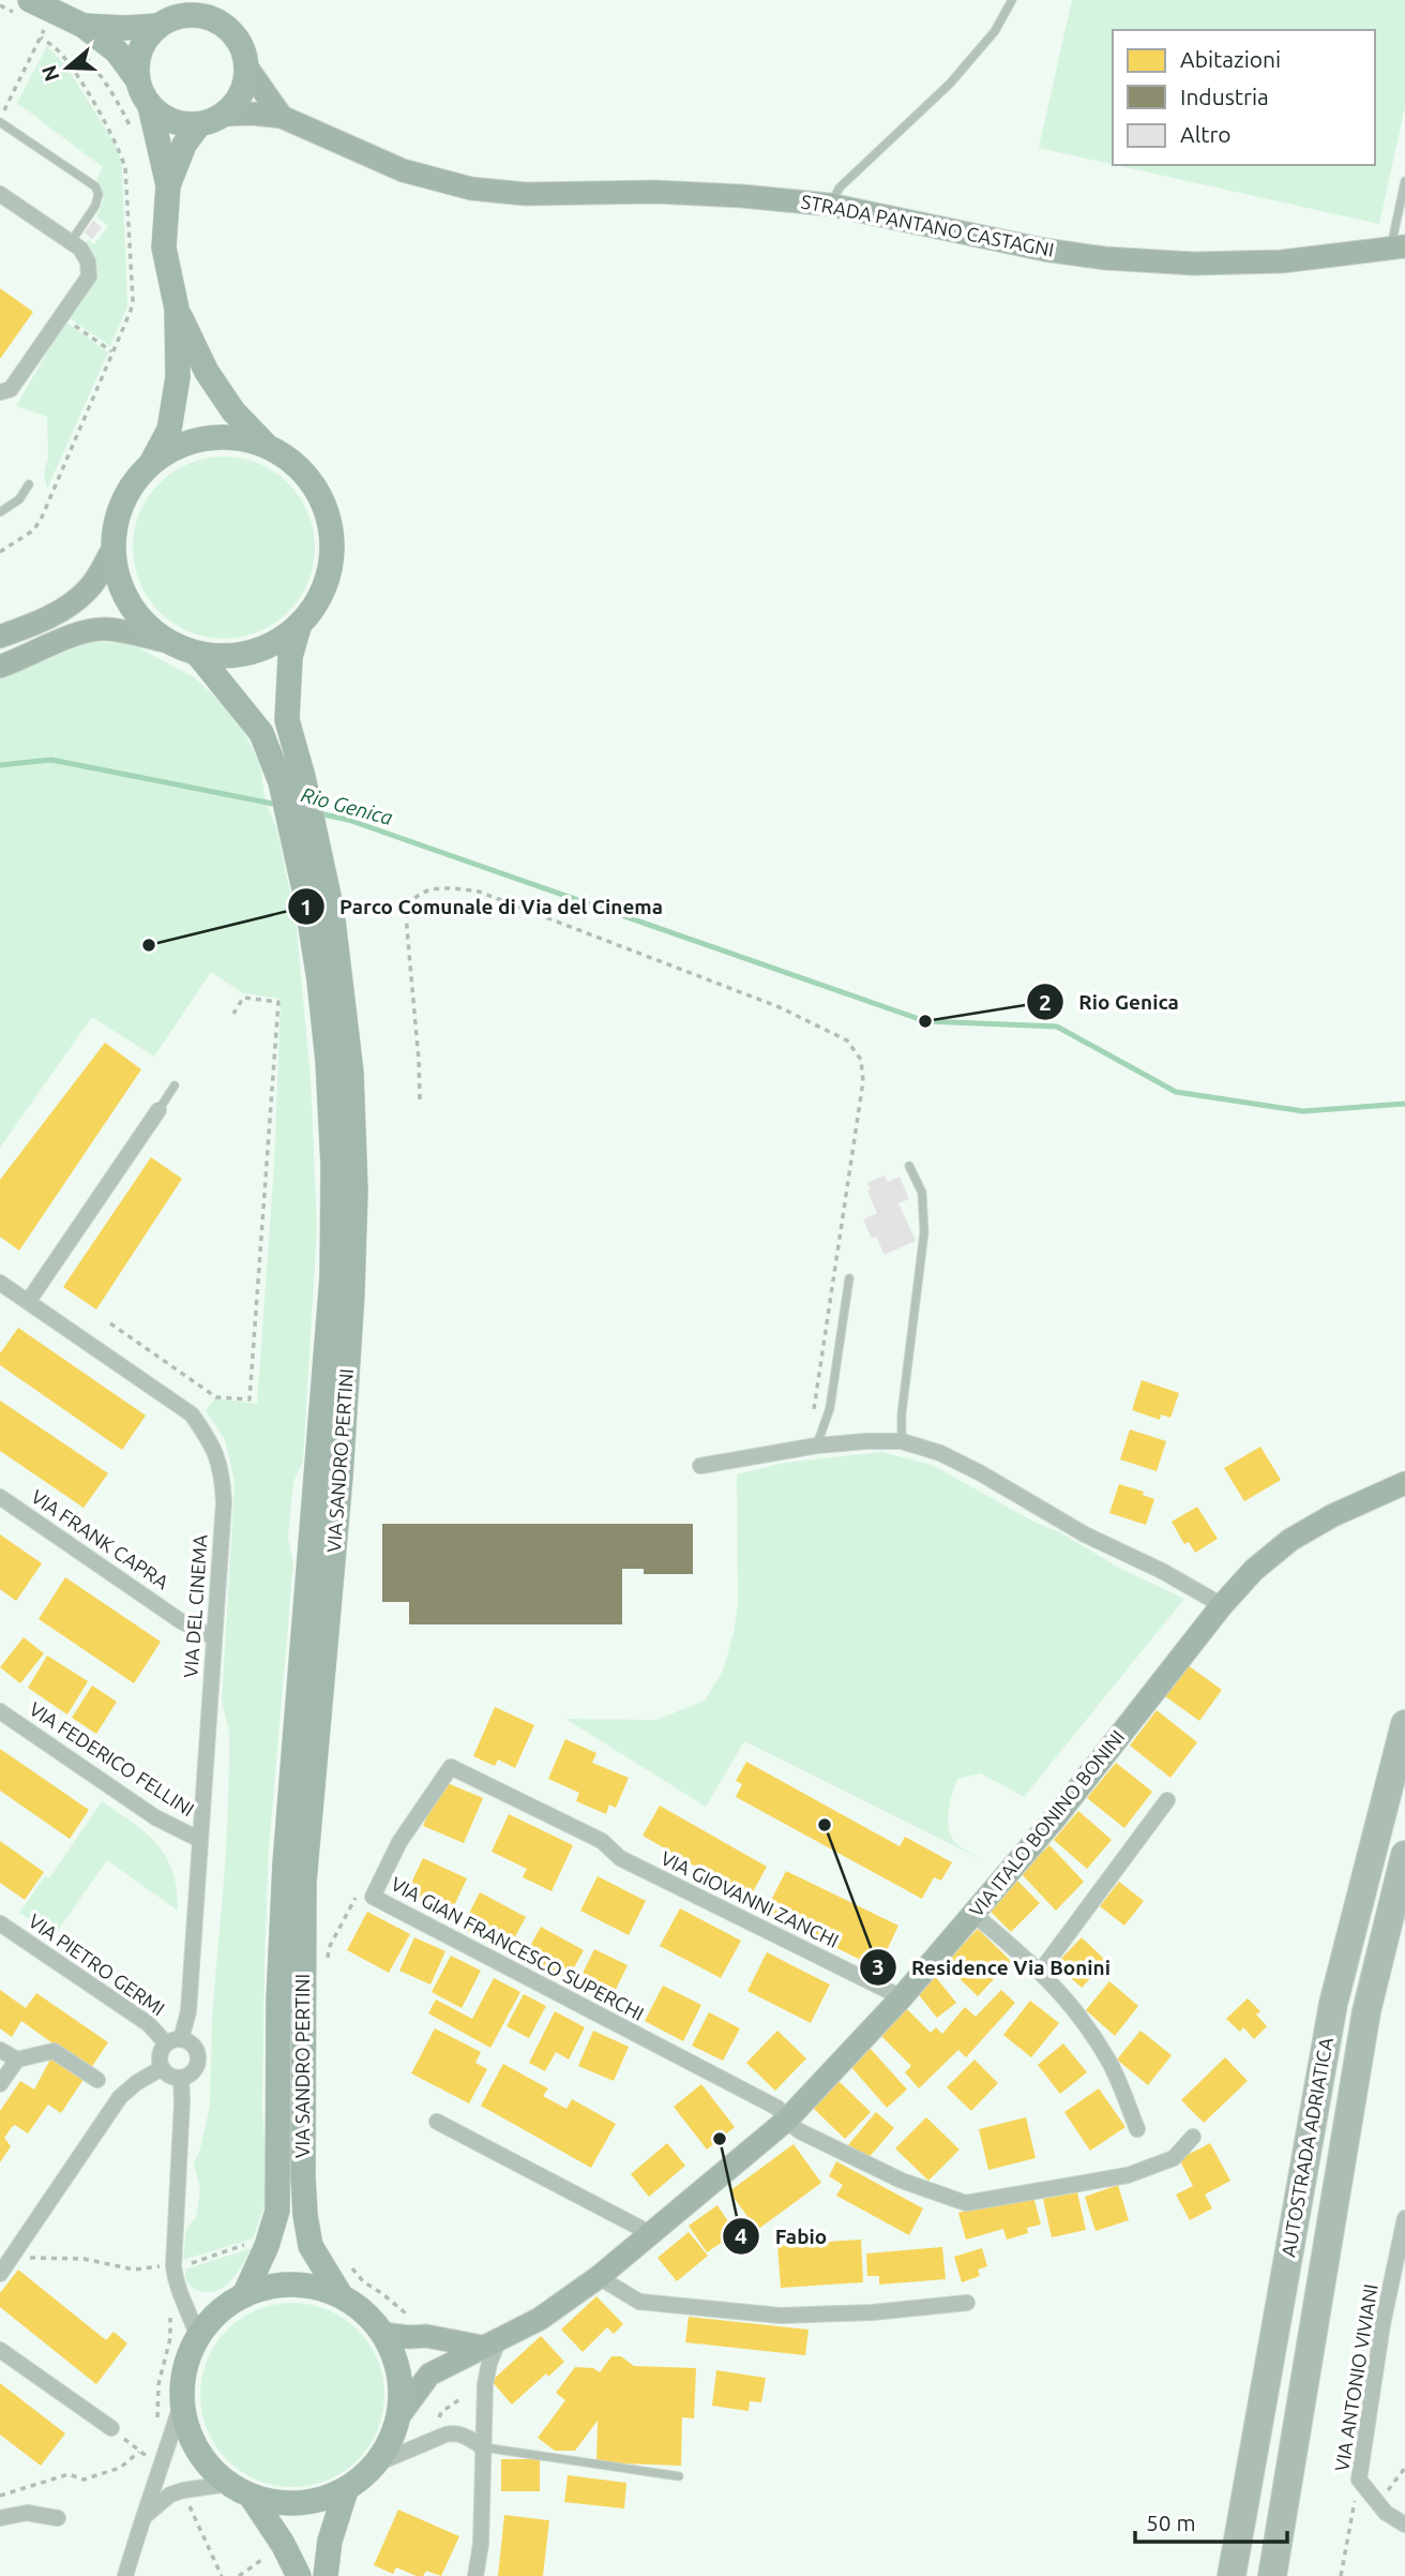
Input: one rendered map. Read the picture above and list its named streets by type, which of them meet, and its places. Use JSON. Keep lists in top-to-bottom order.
{
  "streets": {
    "highway": ["AUTOSTRADA ADRIATICA"],
    "main road": ["VIA SANDRO PERTINI"],
    "street": [
      "STRADA PANTANO CASTAGNI",
      "VIA FRANK CAPRA",
      "VIA DEL CINEMA",
      "VIA FEDERICO FELLINI",
      "VIA ITALO BONINO BONINI",
      "VIA GIOVANNI ZANCHI",
      "VIA GIAN FRANCESCO SUPERCHI",
      "VIA PIETRO GERMI",
      "VIA ANTONIO VIVIANI"
    ]
  },
  "crossings": [
    ["VIA SANDRO PERTINI", "VIA ITALO BONINO BONINI"],
    ["VIA FRANK CAPRA", "VIA DEL CINEMA"],
    ["VIA DEL CINEMA", "VIA FEDERICO FELLINI"],
    ["VIA DEL CINEMA", "VIA PIETRO GERMI"],
    ["VIA ITALO BONINO BONINI", "VIA GIOVANNI ZANCHI"],
    ["VIA ITALO BONINO BONINI", "VIA GIAN FRANCESCO SUPERCHI"],
    ["VIA GIOVANNI ZANCHI", "VIA GIAN FRANCESCO SUPERCHI"]
  ],
  "water": ["Rio Genica"],
  "places": [
    "Parco Comunale di Via del Cinema",
    "Rio Genica",
    "Residence Via Bonini",
    "Fabio"
  ],
  "legend": ["Abitazioni", "Industria", "Altro"],
  "scale_bar": "50 m",
  "north": "left"
}
